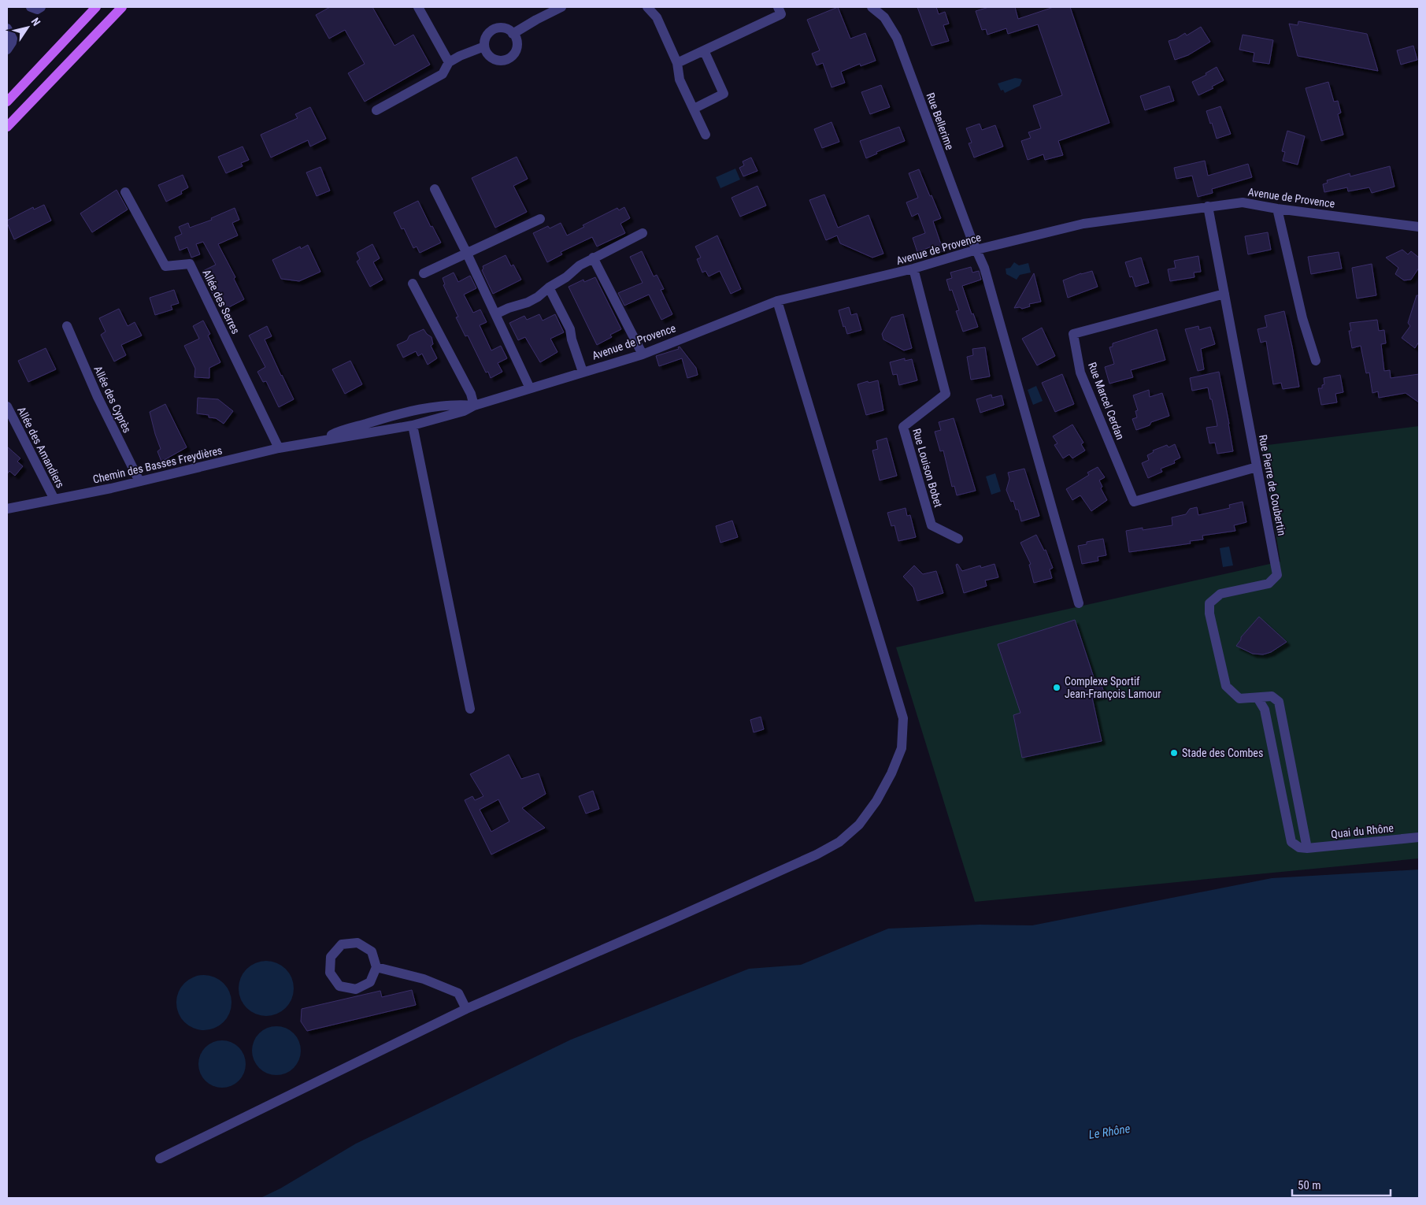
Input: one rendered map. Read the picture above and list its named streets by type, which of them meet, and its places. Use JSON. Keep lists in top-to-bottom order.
{
  "streets": {
    "street": [
      "Rue Bellerime",
      "Avenue de Provence",
      "Allée des Serres",
      "Allée des Cyprès",
      "Rue Marcel Cerdan",
      "Allée des Amandiers",
      "Chemin des Basses Freydières",
      "Rue Louison Bobet",
      "Rue Pierre de Coubertin",
      "Quai du Rhône"
    ]
  },
  "crossings": [
    ["Rue Bellerime", "Avenue de Provence"],
    ["Avenue de Provence", "Chemin des Basses Freydières"],
    ["Avenue de Provence", "Rue Louison Bobet"],
    ["Avenue de Provence", "Rue Pierre de Coubertin"],
    ["Allée des Serres", "Chemin des Basses Freydières"],
    ["Allée des Cyprès", "Chemin des Basses Freydières"],
    ["Rue Marcel Cerdan", "Rue Pierre de Coubertin"],
    ["Allée des Amandiers", "Chemin des Basses Freydières"]
  ],
  "water": ["Le Rhône"],
  "places": ["Complexe Sportif Jean-François Lamour", "Stade des Combes"],
  "scale_bar": "50 m",
  "north": "top right"
}
